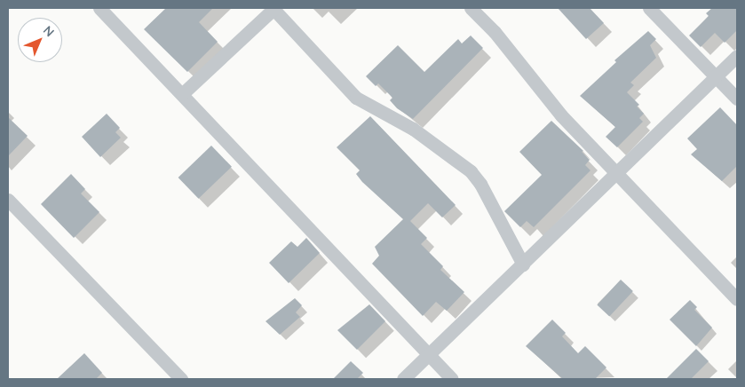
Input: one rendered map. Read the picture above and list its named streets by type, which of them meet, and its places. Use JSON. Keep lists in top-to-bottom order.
{
  "north": "top right"
}
